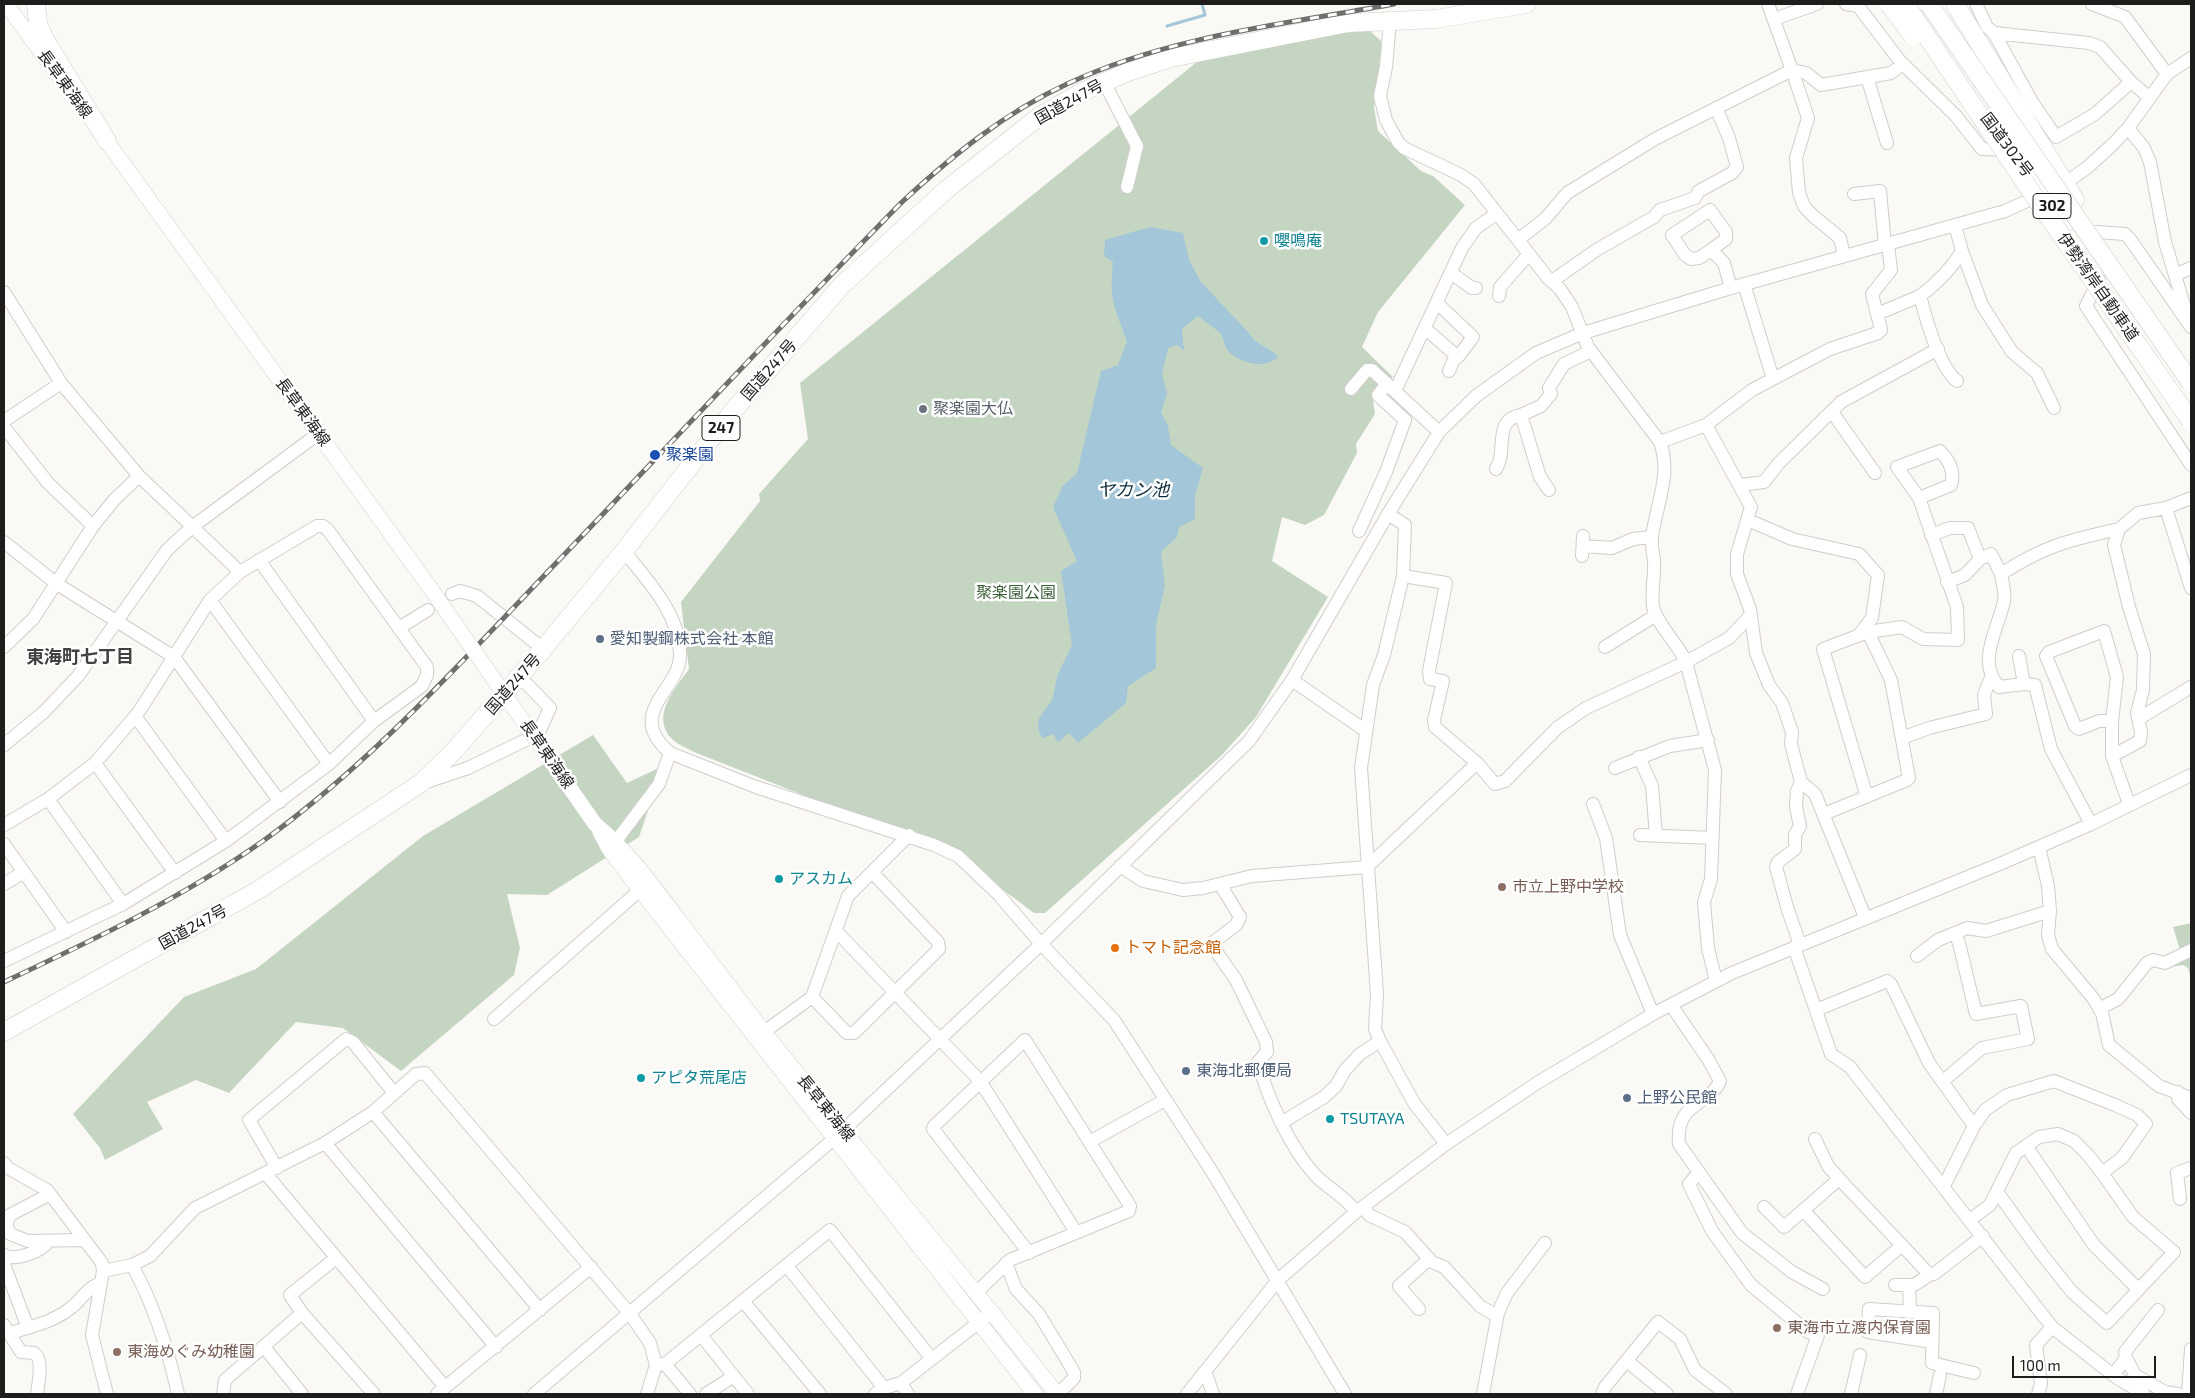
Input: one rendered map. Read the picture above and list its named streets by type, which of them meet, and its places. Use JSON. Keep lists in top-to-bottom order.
{
  "streets": {
    "highway": [
      "国道247号",
      "国道302号",
      "302",
      "伊勢湾岸自動車道",
      "247"
    ],
    "main road": ["長草東海線"]
  },
  "crossings": [
    ["国道302号", "伊勢湾岸自動車道"]
  ],
  "districts": ["東海町七丁目"],
  "water": ["ヤカン池"],
  "parks": ["聚楽園公園"],
  "places": [
    "嚶鳴庵",
    "聚楽園大仏",
    "聚楽園",
    "愛知製鋼株式会社 本館",
    "アスカム",
    "市立上野中学校",
    "トマト記念館",
    "東海北郵便局",
    "アピタ荒尾店",
    "上野公民館",
    "TSUTAYA",
    "東海市立渡内保育園",
    "東海めぐみ幼稚園"
  ],
  "scale_bar": "100 m"
}
